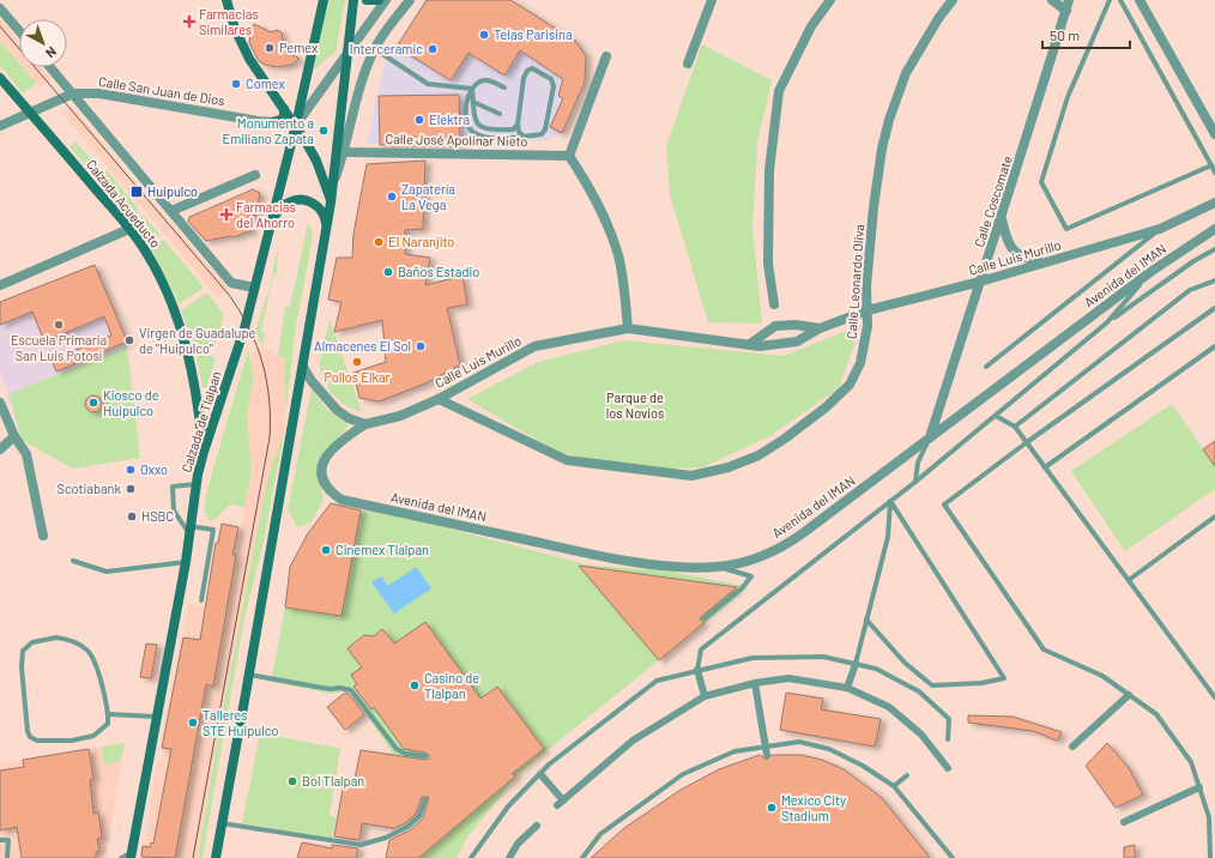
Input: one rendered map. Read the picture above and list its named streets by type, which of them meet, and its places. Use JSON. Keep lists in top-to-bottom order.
{
  "streets": {
    "main road": ["Calzada Acueducto", "Calzada de Tlalpan"],
    "street": [
      "Calle San Juan de Dios",
      "Calle José Apolinar Nieto",
      "Calle Coscomate",
      "Calle Luis Murillo",
      "Avenida del IMAN",
      "Calle Leonardo Oliva"
    ]
  },
  "crossings": [
    ["Calle San Juan de Dios", "Calzada Acueducto"],
    ["Calle San Juan de Dios", "Calzada de Tlalpan"],
    ["Calle Coscomate", "Calle Luis Murillo"],
    ["Calle Coscomate", "Avenida del IMAN"],
    ["Calzada Acueducto", "Calzada de Tlalpan"],
    ["Calle Luis Murillo", "Avenida del IMAN"],
    ["Calle Luis Murillo", "Calle Leonardo Oliva"]
  ],
  "parks": ["Parque de los Novios"],
  "places": {
    "health": ["Farmacias Similares", "Farmacias del Ahorro"],
    "other": [
      "Telas Parisina",
      "Pemex",
      "Interceramic",
      "Comex",
      "Elektra",
      "Monumento a Emiliano Zapata",
      "Zapatería La Vega",
      "El Naranjito",
      "Baños Estadio",
      "Escuela Primaria San Luis Potosí",
      "Virgen de Guadalupe de \"Huipulco\"",
      "Almacenes El Sol",
      "Pollos Elkar",
      "Kiosco de Huipulco",
      "Oxxo",
      "Scotiabank",
      "HSBC",
      "Cinemex Tlalpan",
      "Casino de Tlalpan",
      "Talleres STE Huipulco",
      "Bol Tlalpan",
      "Mexico City Stadium"
    ],
    "transit": ["Huipulco"]
  },
  "scale_bar": "50 m",
  "north": "bottom right"
}
